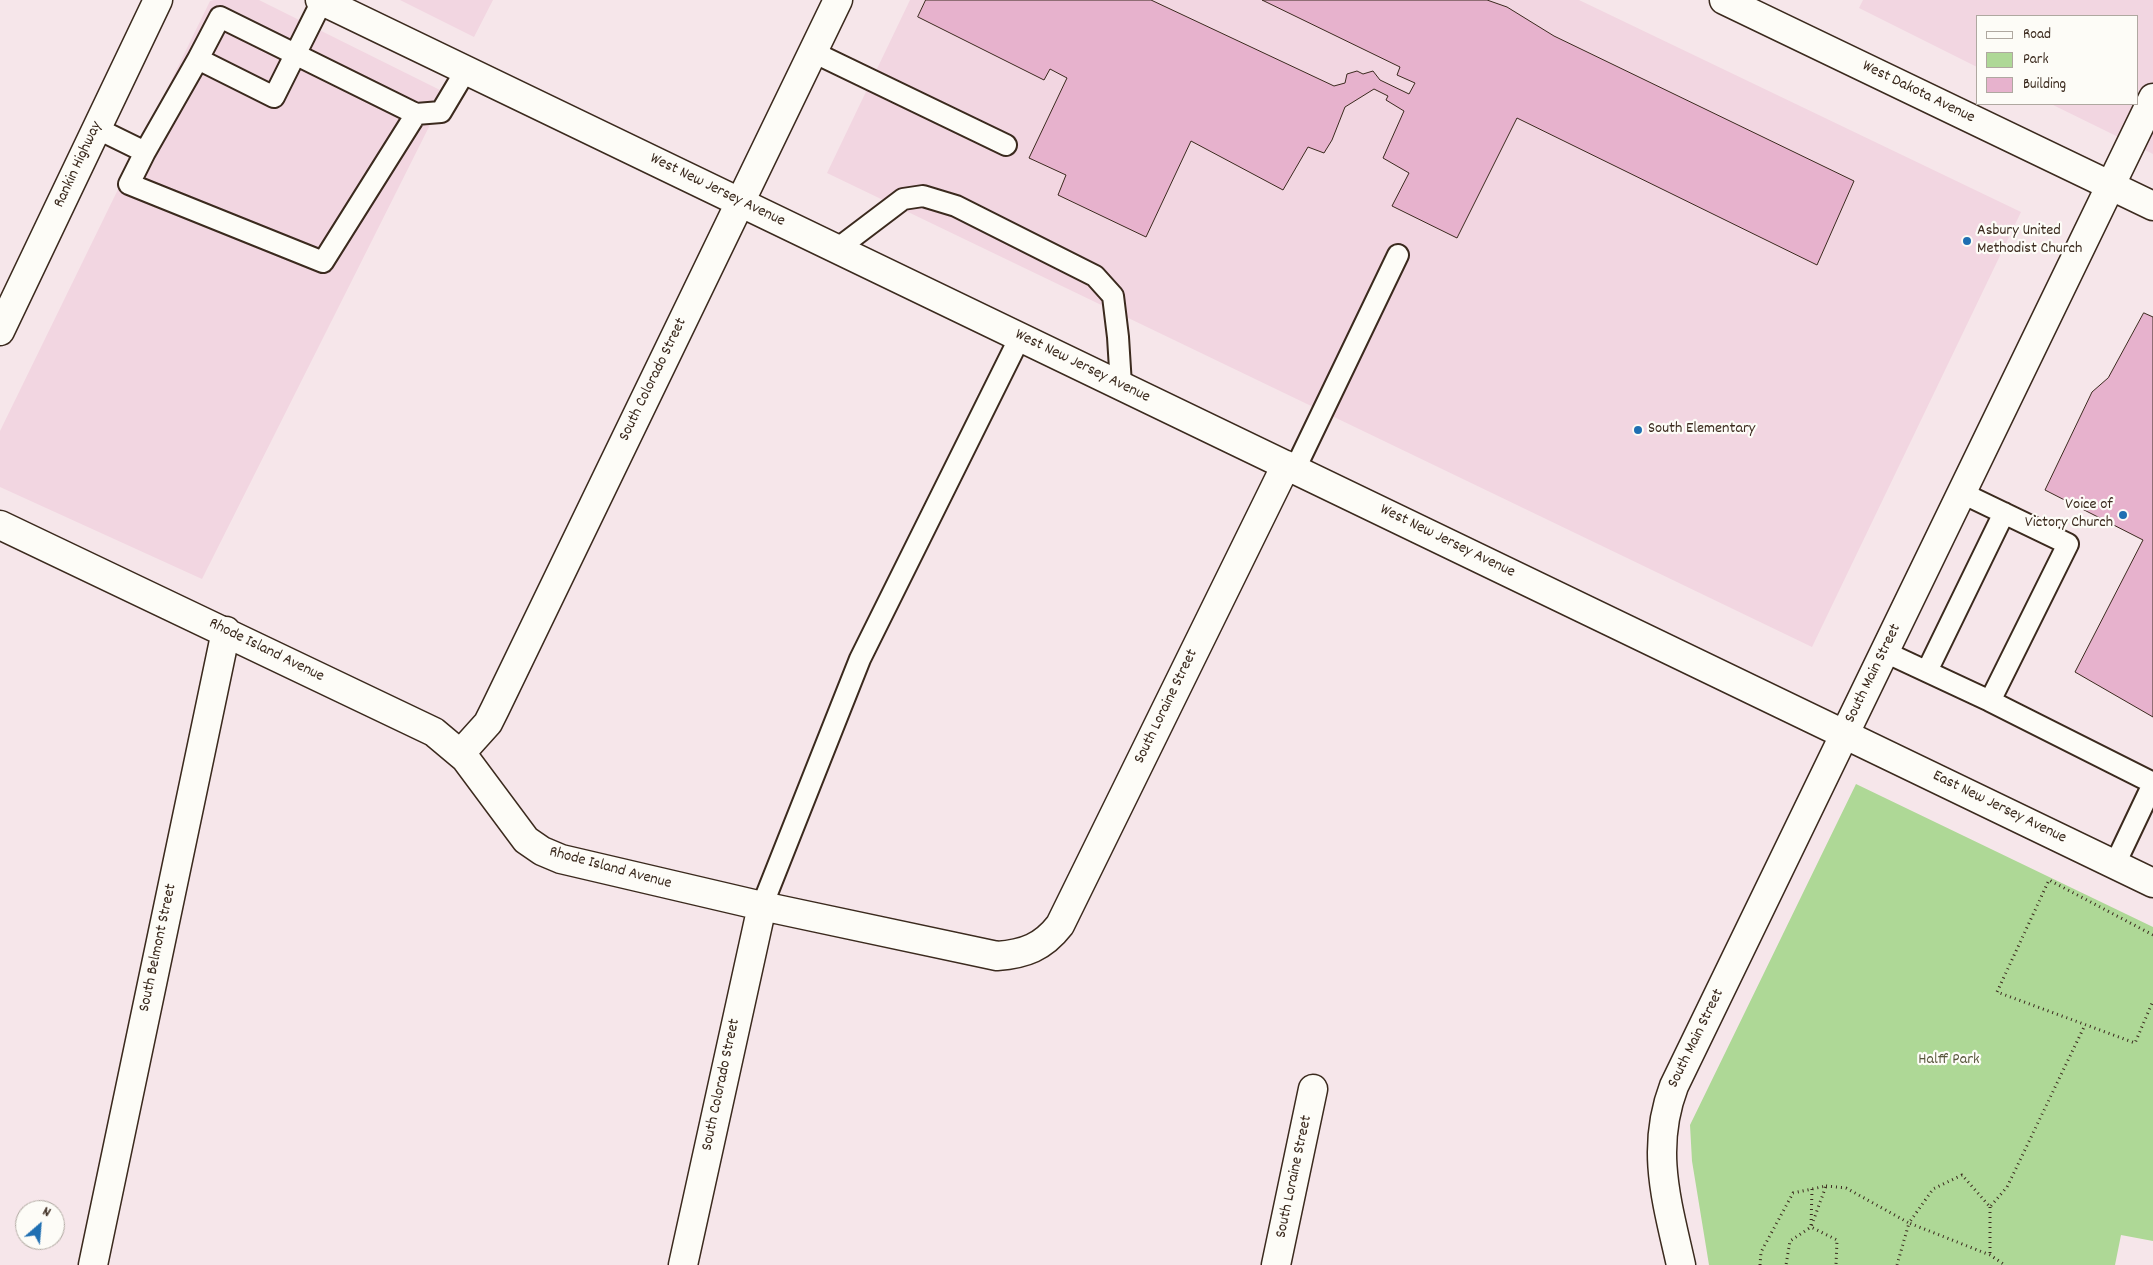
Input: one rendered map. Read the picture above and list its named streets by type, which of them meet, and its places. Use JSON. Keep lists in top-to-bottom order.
{
  "streets": {
    "main road": [
      "West Dakota Avenue",
      "Rankin Highway",
      "West New Jersey Avenue",
      "South Colorado Street",
      "Rhode Island Avenue",
      "South Main Street",
      "South Loraine Street",
      "East New Jersey Avenue",
      "South Belmont Street"
    ]
  },
  "crossings": [
    ["West Dakota Avenue", "South Main Street"],
    ["West New Jersey Avenue", "South Colorado Street"],
    ["West New Jersey Avenue", "South Main Street"],
    ["West New Jersey Avenue", "South Loraine Street"],
    ["West New Jersey Avenue", "East New Jersey Avenue"],
    ["South Colorado Street", "Rhode Island Avenue"],
    ["Rhode Island Avenue", "South Loraine Street"],
    ["Rhode Island Avenue", "South Belmont Street"],
    ["South Main Street", "East New Jersey Avenue"]
  ],
  "parks": ["Halff Park"],
  "places": ["Asbury United Methodist Church", "South Elementary", "Voice of Victory Church"],
  "legend": ["Road", "Park", "Building"],
  "north": "top right"
}
